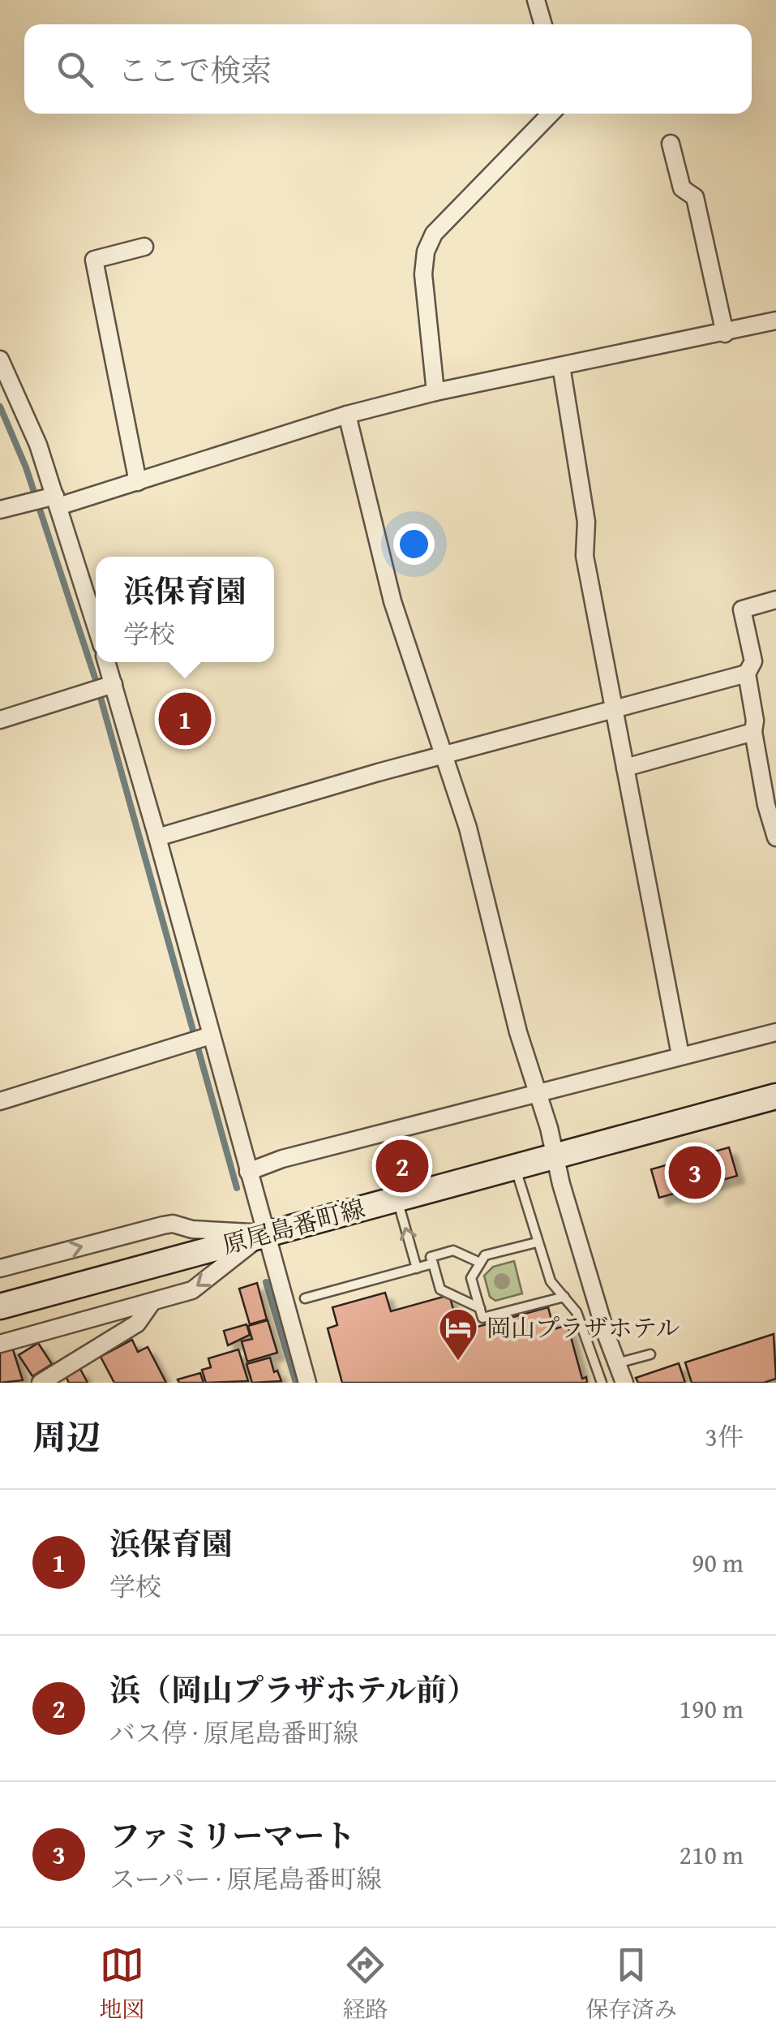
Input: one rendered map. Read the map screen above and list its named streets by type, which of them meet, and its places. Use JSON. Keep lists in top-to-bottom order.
{
  "streets": {
    "main road": ["原尾島番町線"]
  },
  "places": {
    "hotel": ["岡山プラザホテル"]
  },
  "page": {
    "search": "ここで検索",
    "popup": ["浜保育園", "学校"],
    "pins": ["1", "2", "3"],
    "heading": ["周辺", "3件"],
    "list": [
      {
        "mark": "1",
        "name": "浜保育園",
        "note": "学校",
        "value": "90 m"
      },
      {
        "mark": "2",
        "name": "浜（岡山プラザホテル前）",
        "note": "バス停 · 原尾島番町線",
        "value": "190 m"
      },
      {
        "mark": "3",
        "name": "ファミリーマート",
        "note": "スーパー · 原尾島番町線",
        "value": "210 m"
      }
    ],
    "nav": ["地図", "経路", "保存済み"]
  }
}
